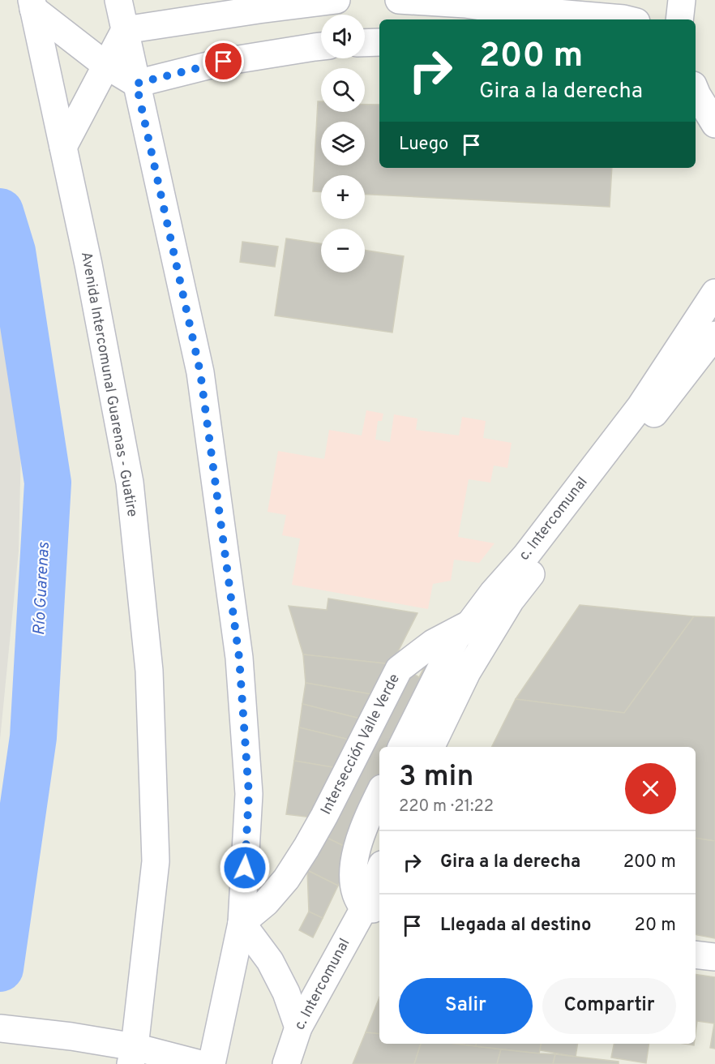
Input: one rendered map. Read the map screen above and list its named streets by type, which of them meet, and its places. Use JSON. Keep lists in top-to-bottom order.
{
  "streets": {
    "street": ["Avenida Intercomunal Guarenas - Guatire", "c. Intercomunal", "Intersección Valle Verde"]
  },
  "crossings": [
    ["c. Intercomunal", "Intersección Valle Verde"]
  ],
  "water": ["Río Guarenas"],
  "page": {
    "map_buttons": ["+", "−"],
    "turn": ["200 m", "Gira a la derecha"],
    "then": "Luego",
    "heading": ["3 min", "220 m · 21:22"],
    "list": [
      {
        "name": "Gira a la derecha",
        "value": "200 m"
      },
      {
        "name": "Llegada al destino",
        "value": "20 m"
      }
    ],
    "buttons": ["Salir", "Compartir"]
  }
}
